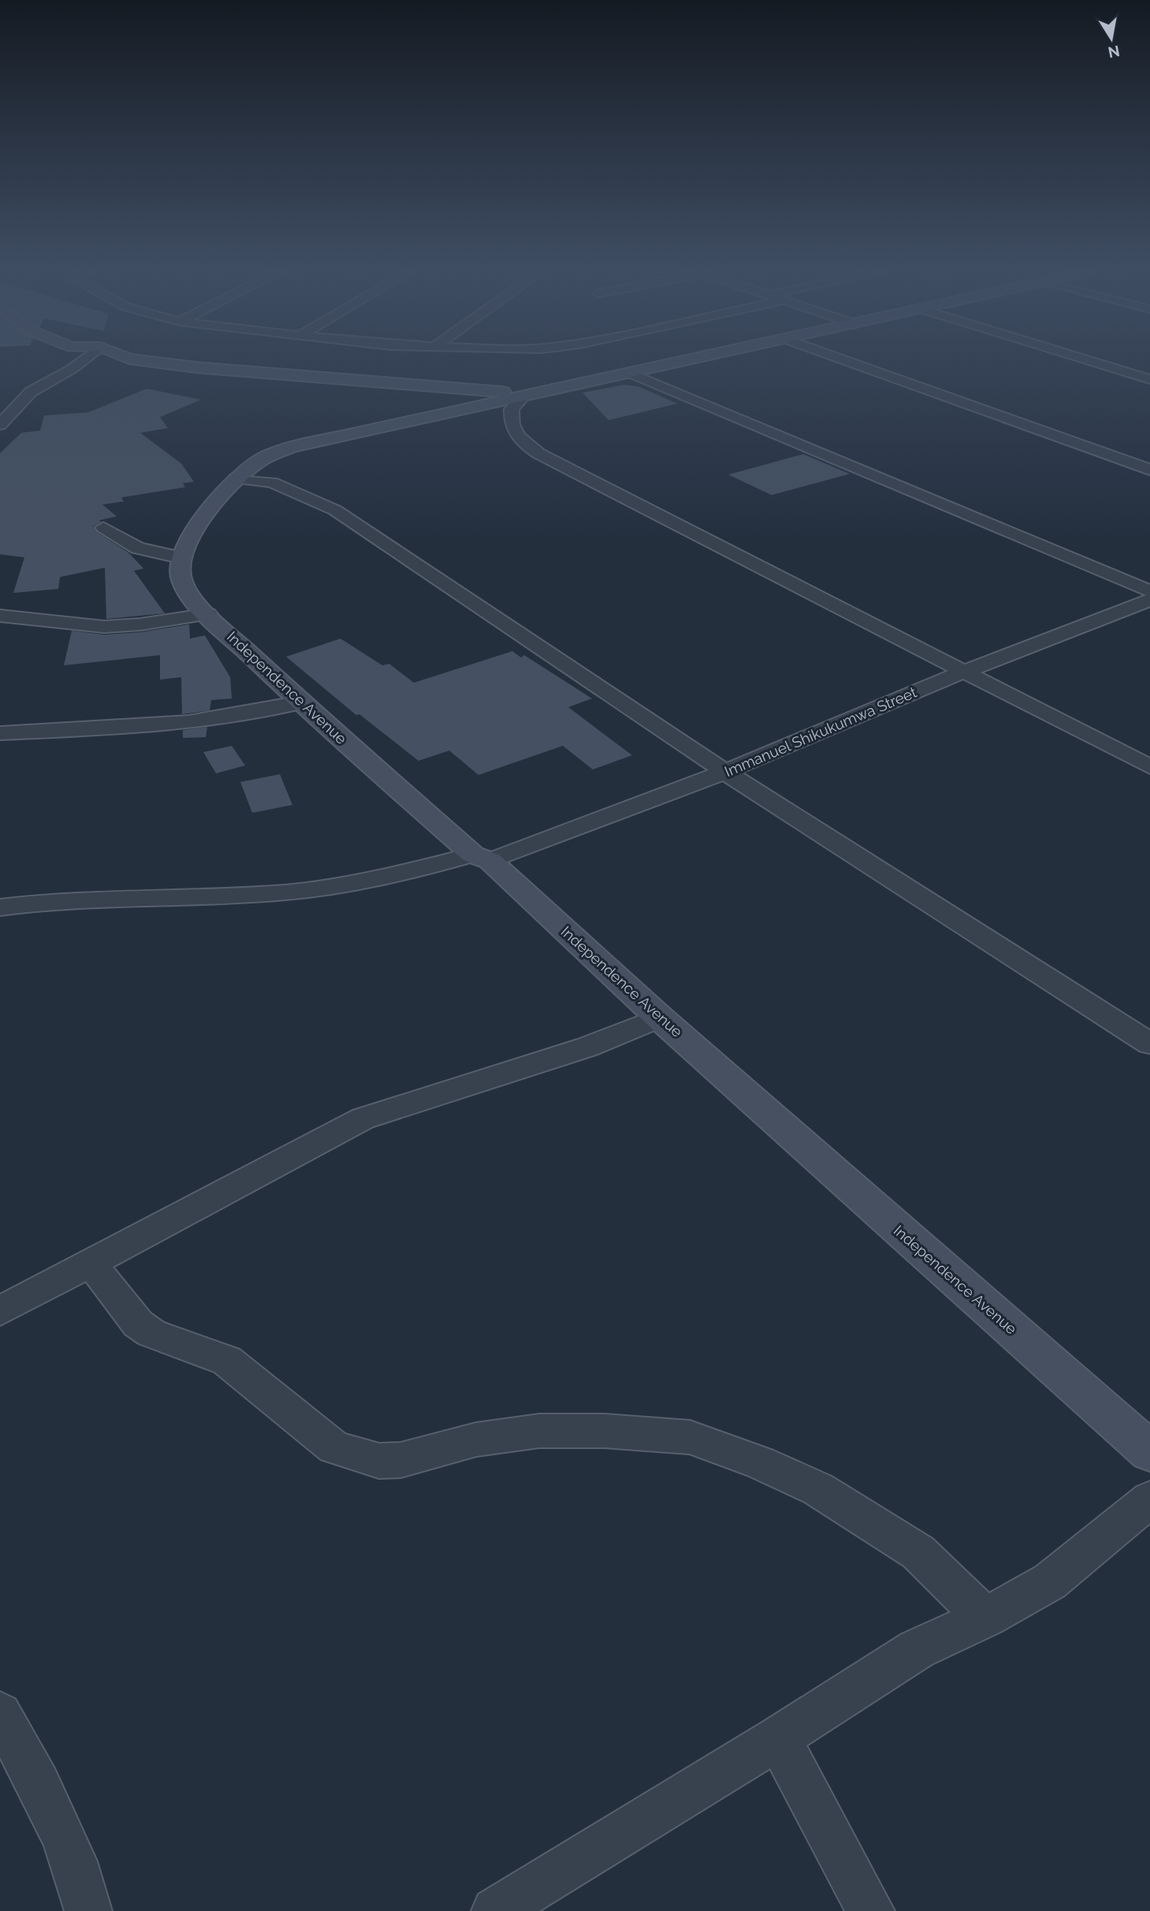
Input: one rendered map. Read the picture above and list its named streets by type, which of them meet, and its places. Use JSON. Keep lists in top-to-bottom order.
{
  "streets": {
    "street": ["Independence Avenue", "Immanuel Shikukumwa Street"]
  },
  "crossings": [
    ["Independence Avenue", "Immanuel Shikukumwa Street"]
  ],
  "north": "bottom"
}
